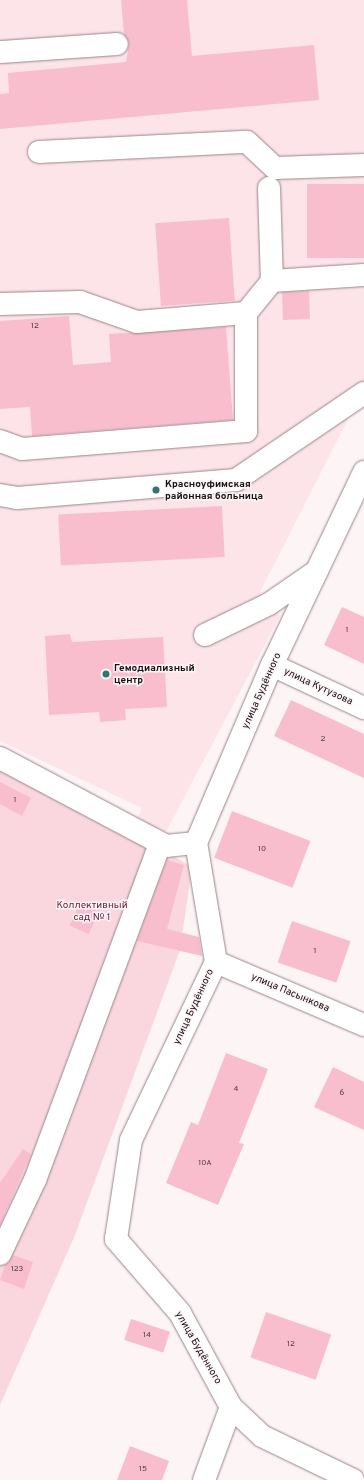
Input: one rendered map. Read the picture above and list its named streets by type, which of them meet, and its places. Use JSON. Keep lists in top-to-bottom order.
{
  "streets": {
    "street": ["улица Кутузова", "улица Будённого", "улица Пасынкова"]
  },
  "crossings": [
    ["улица Кутузова", "улица Будённого"],
    ["улица Будённого", "улица Пасынкова"]
  ],
  "parks": ["Коллективный сад № 1"],
  "places": ["Красноуфимская районная больница", "Гемодиализный центр"],
  "house_numbers": [
    "12",
    "1",
    "2",
    "1",
    "10",
    "1",
    "4",
    "6",
    "10А",
    "123",
    "14",
    "12",
    "15"
  ]
}
